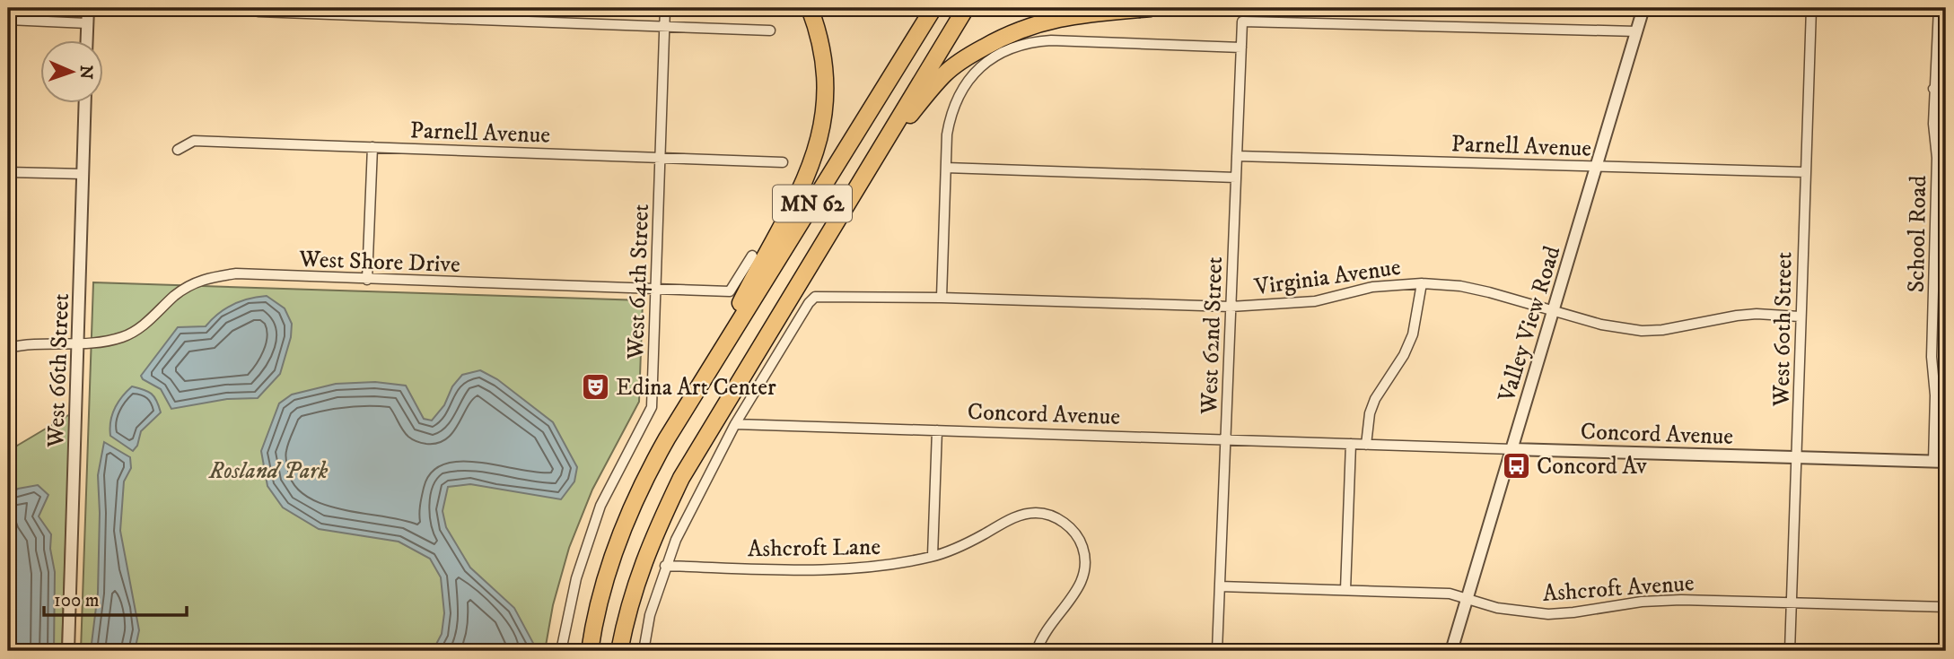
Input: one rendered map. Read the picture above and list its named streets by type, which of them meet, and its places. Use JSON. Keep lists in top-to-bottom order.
{
  "streets": {
    "highway": ["MN 62"],
    "street": [
      "Parnell Avenue",
      "School Road",
      "West Shore Drive",
      "Virginia Avenue",
      "West 64th Street",
      "Valley View Road",
      "West 60th Street",
      "West 62nd Street",
      "West 66th Street",
      "Concord Avenue",
      "Ashcroft Lane",
      "Ashcroft Avenue"
    ]
  },
  "crossings": [
    ["Parnell Avenue", "West 64th Street"],
    ["Parnell Avenue", "Valley View Road"],
    ["Parnell Avenue", "West 60th Street"],
    ["Parnell Avenue", "West 62nd Street"],
    ["School Road", "Concord Avenue"],
    ["West Shore Drive", "West 64th Street"],
    ["West Shore Drive", "West 66th Street"],
    ["Virginia Avenue", "Valley View Road"],
    ["Virginia Avenue", "West 60th Street"],
    ["Virginia Avenue", "West 62nd Street"],
    ["Virginia Avenue", "Concord Avenue"],
    ["Valley View Road", "West 62nd Street"],
    ["Valley View Road", "Concord Avenue"],
    ["Valley View Road", "Ashcroft Avenue"],
    ["West 60th Street", "Concord Avenue"],
    ["West 60th Street", "Ashcroft Avenue"],
    ["West 62nd Street", "Concord Avenue"],
    ["West 62nd Street", "Ashcroft Avenue"]
  ],
  "parks": ["Rosland Park"],
  "places": {
    "theatre": ["Edina Art Center"],
    "bus stop": ["Concord Av"]
  },
  "scale_bar": "100 m",
  "north": "right"
}
